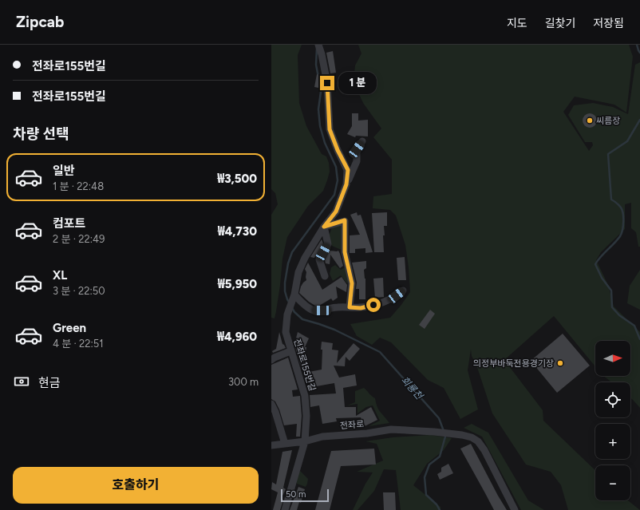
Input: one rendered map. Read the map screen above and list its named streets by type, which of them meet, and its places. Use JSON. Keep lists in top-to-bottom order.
{
  "streets": {
    "street": ["전좌로155번길", "전좌로"]
  },
  "crossings": [
    ["전좌로155번길", "전좌로"]
  ],
  "water": ["회룡천"],
  "places": ["씨름장", "의정부바둑전용경기장"],
  "scale_bar": "50 m",
  "north": "right",
  "page": {
    "header": "Zipcab",
    "nav": ["지도", "길찾기", "저장됨"],
    "banner": ["전좌로155번길", "전좌로155번길"],
    "bubble": "1 분",
    "heading": "차량 선택",
    "list": [
      {
        "name": "일반",
        "note": "1 분 · 22:48",
        "value": "₩3,500"
      },
      {
        "name": "컴포트",
        "note": "2 분 · 22:49",
        "value": "₩4,730"
      },
      {
        "name": "XL",
        "note": "3 분 · 22:50",
        "value": "₩5,950"
      },
      {
        "name": "Green",
        "note": "4 분 · 22:51",
        "value": "₩4,960"
      }
    ],
    "map_buttons": ["+", "−"],
    "pay": ["현금", "300 m"],
    "buttons": "호출하기",
    "scale": "50 m"
  }
}
